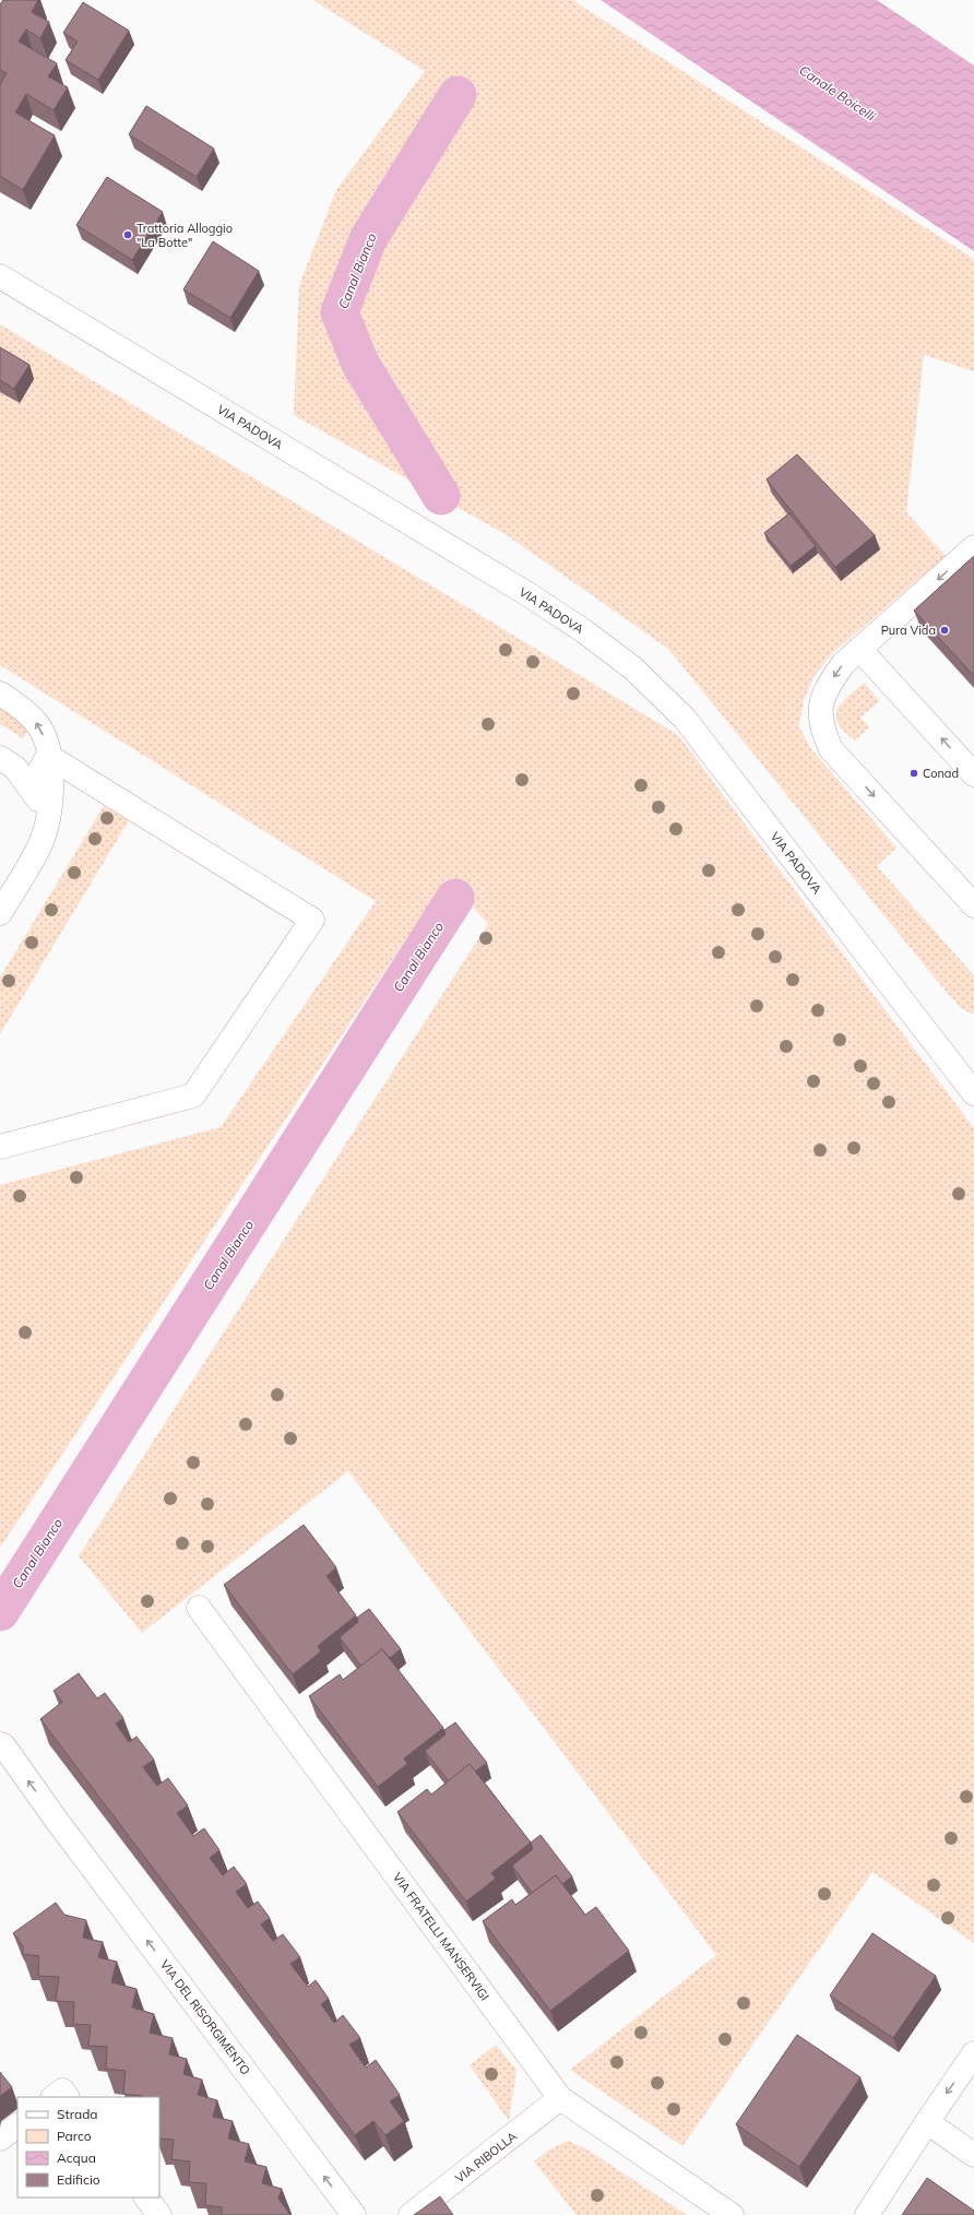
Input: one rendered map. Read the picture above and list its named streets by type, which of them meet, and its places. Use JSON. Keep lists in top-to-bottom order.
{
  "streets": {
    "street": [
      "VIA PADOVA",
      "VIA FRATELLI MANSERVIGI",
      "VIA DEL RISORGIMENTO",
      "VIA RIBOLLA"
    ]
  },
  "crossings": [
    ["VIA FRATELLI MANSERVIGI", "VIA RIBOLLA"]
  ],
  "one_way": ["VIA DEL RISORGIMENTO"],
  "water": ["Canale Boicelli", "Canal Bianco"],
  "places": ["Trattoria Alloggio \"La Botte\"", "Pura Vida", "Conad"],
  "legend": [
    "Strada",
    "Parco",
    "Acqua",
    "Edificio"
  ]
}
